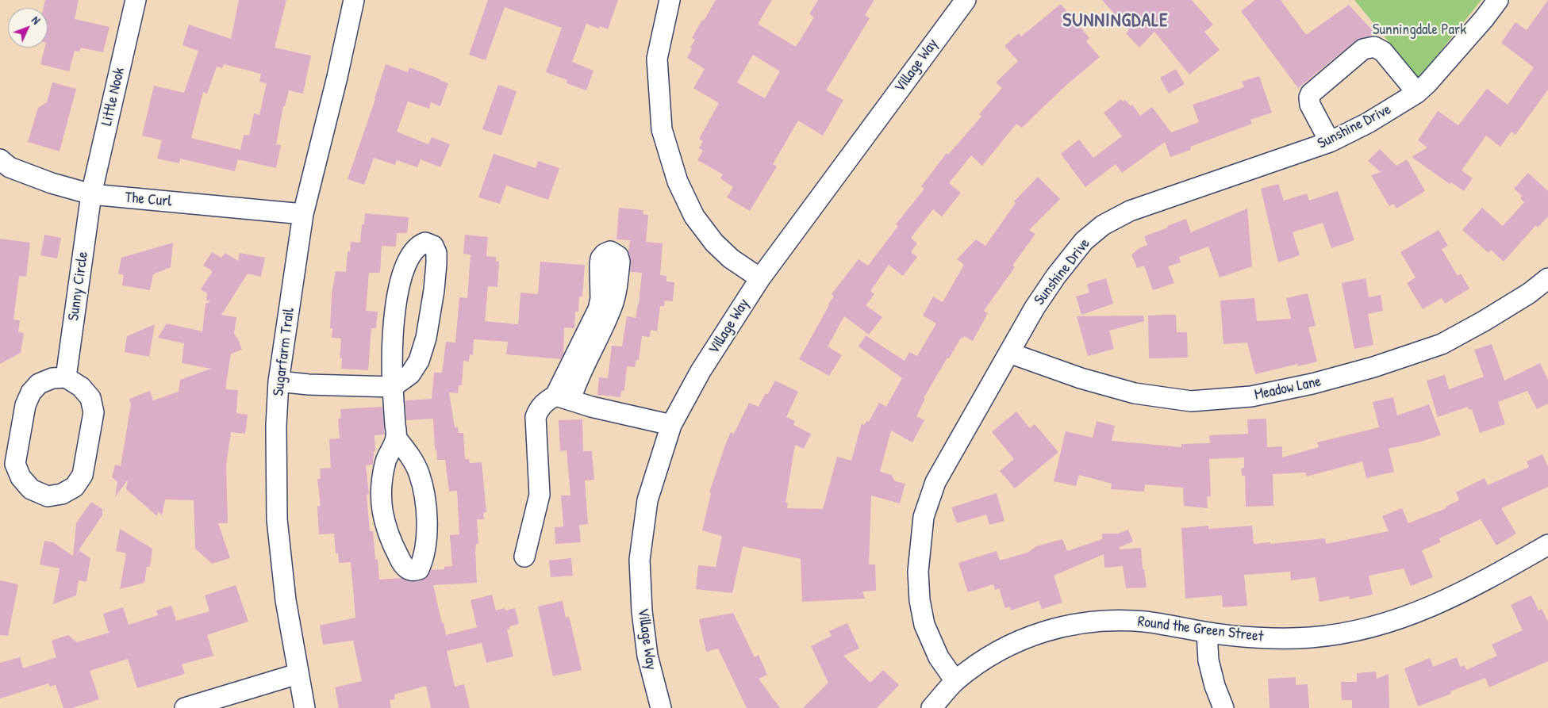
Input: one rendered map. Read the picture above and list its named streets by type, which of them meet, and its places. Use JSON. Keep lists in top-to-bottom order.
{
  "streets": {
    "street": [
      "Village Way",
      "Little Nook",
      "Sunshine Drive",
      "The Curl",
      "Sunny Circle",
      "Sugarfarm Trail",
      "Meadow Lane",
      "Round the Green Street"
    ]
  },
  "crossings": [
    ["Little Nook", "The Curl"],
    ["Little Nook", "Sunny Circle"],
    ["Sunshine Drive", "Meadow Lane"],
    ["Sunshine Drive", "Round the Green Street"],
    ["The Curl", "Sunny Circle"],
    ["The Curl", "Sugarfarm Trail"]
  ],
  "districts": ["SUNNINGDALE"],
  "parks": ["Sunningdale Park"],
  "north": "top right"
}
